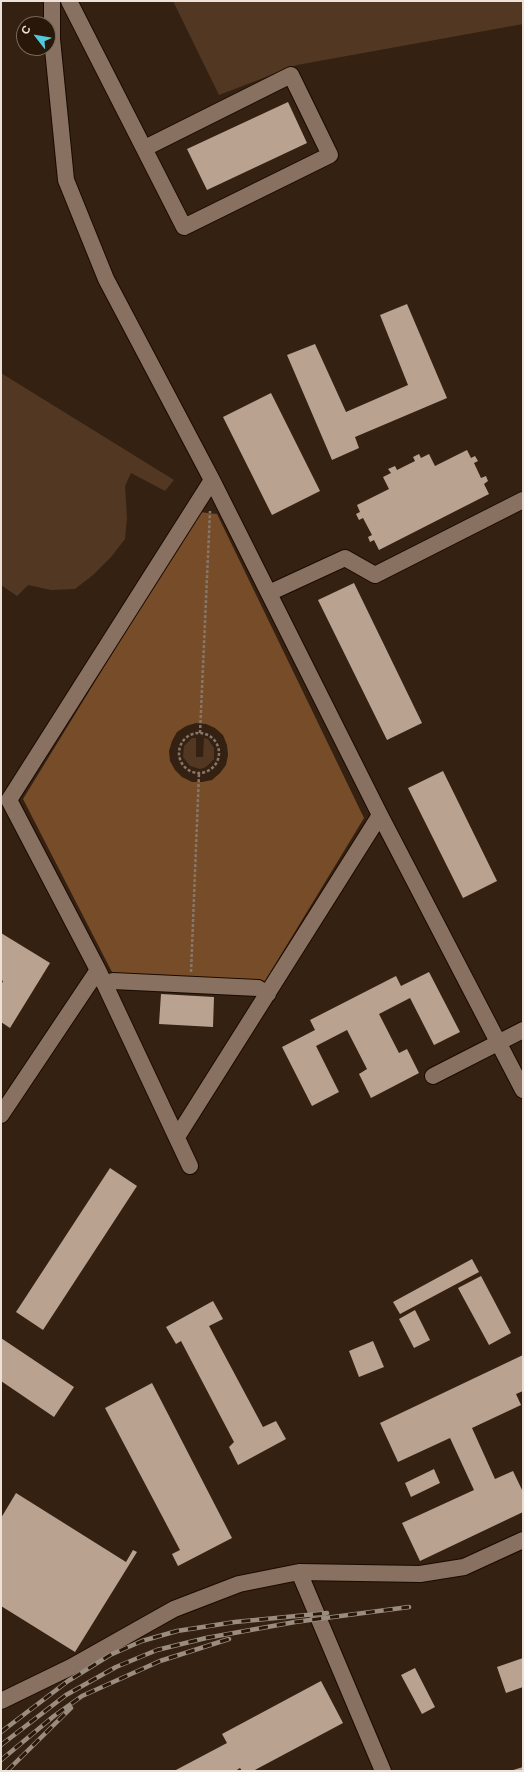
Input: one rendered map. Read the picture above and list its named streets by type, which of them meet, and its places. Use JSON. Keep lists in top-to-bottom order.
{
  "north": "top left"
}
